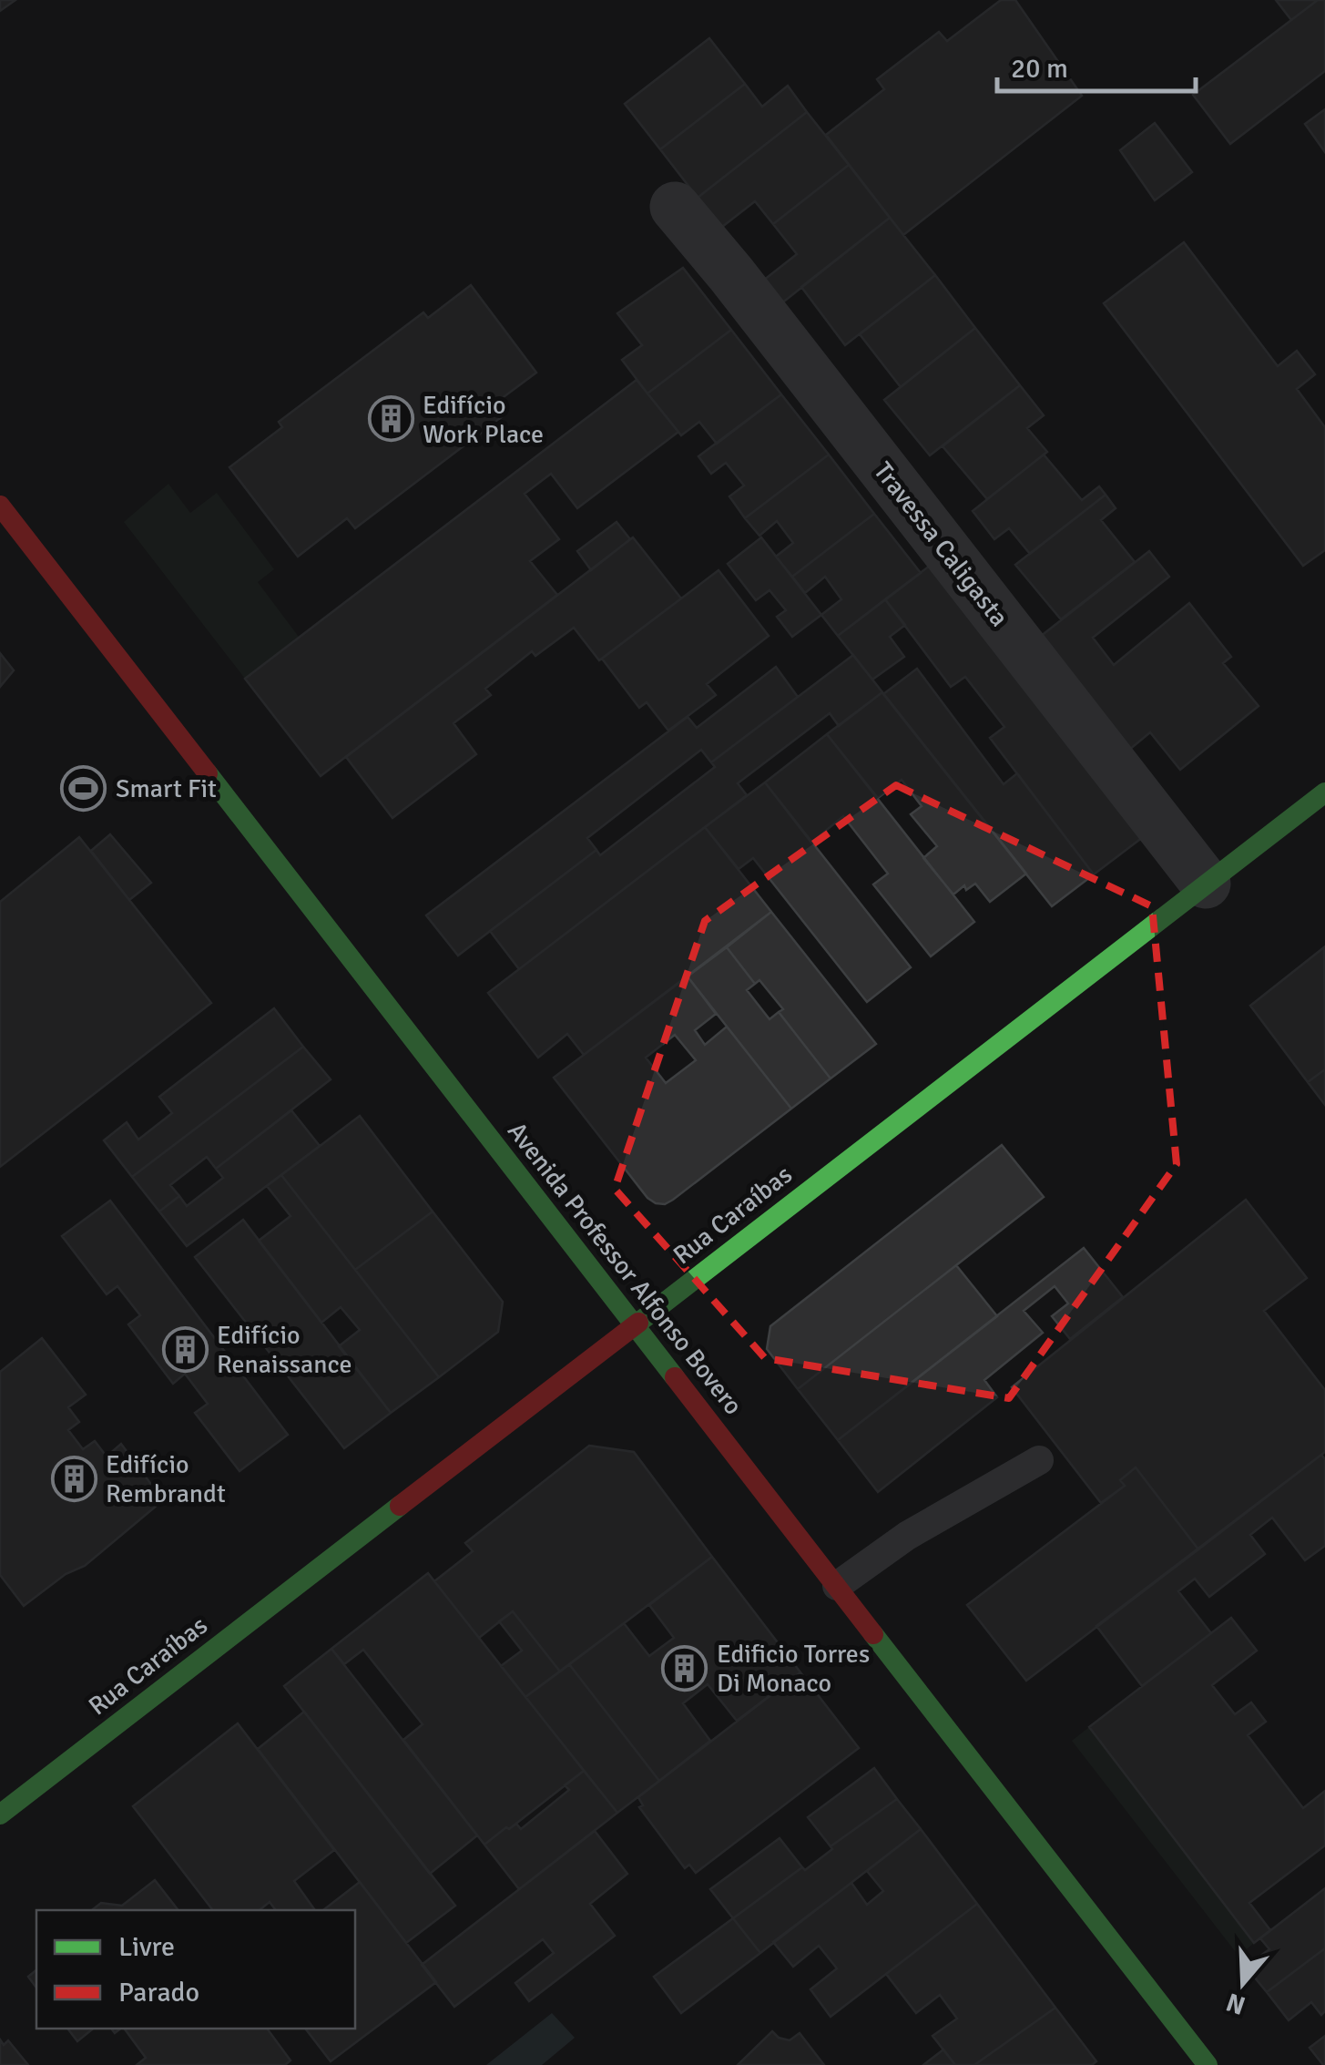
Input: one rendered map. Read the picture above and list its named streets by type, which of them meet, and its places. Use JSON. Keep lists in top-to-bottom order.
{
  "streets": {
    "main road": ["Rua Caraíbas", "Avenida Professor Alfonso Bovero"],
    "street": ["Travessa Caligasta"]
  },
  "crossings": [
    ["Travessa Caligasta", "Rua Caraíbas"],
    ["Rua Caraíbas", "Avenida Professor Alfonso Bovero"]
  ],
  "places": {
    "building": [
      "Edifício Work Place",
      "Edifício Renaissance",
      "Edifício Rembrandt",
      "Edificio Torres Di Monaco"
    ],
    "sports": ["Smart Fit"]
  },
  "legend": ["Livre", "Parado"],
  "scale_bar": "20 m",
  "north": "bottom"
}
